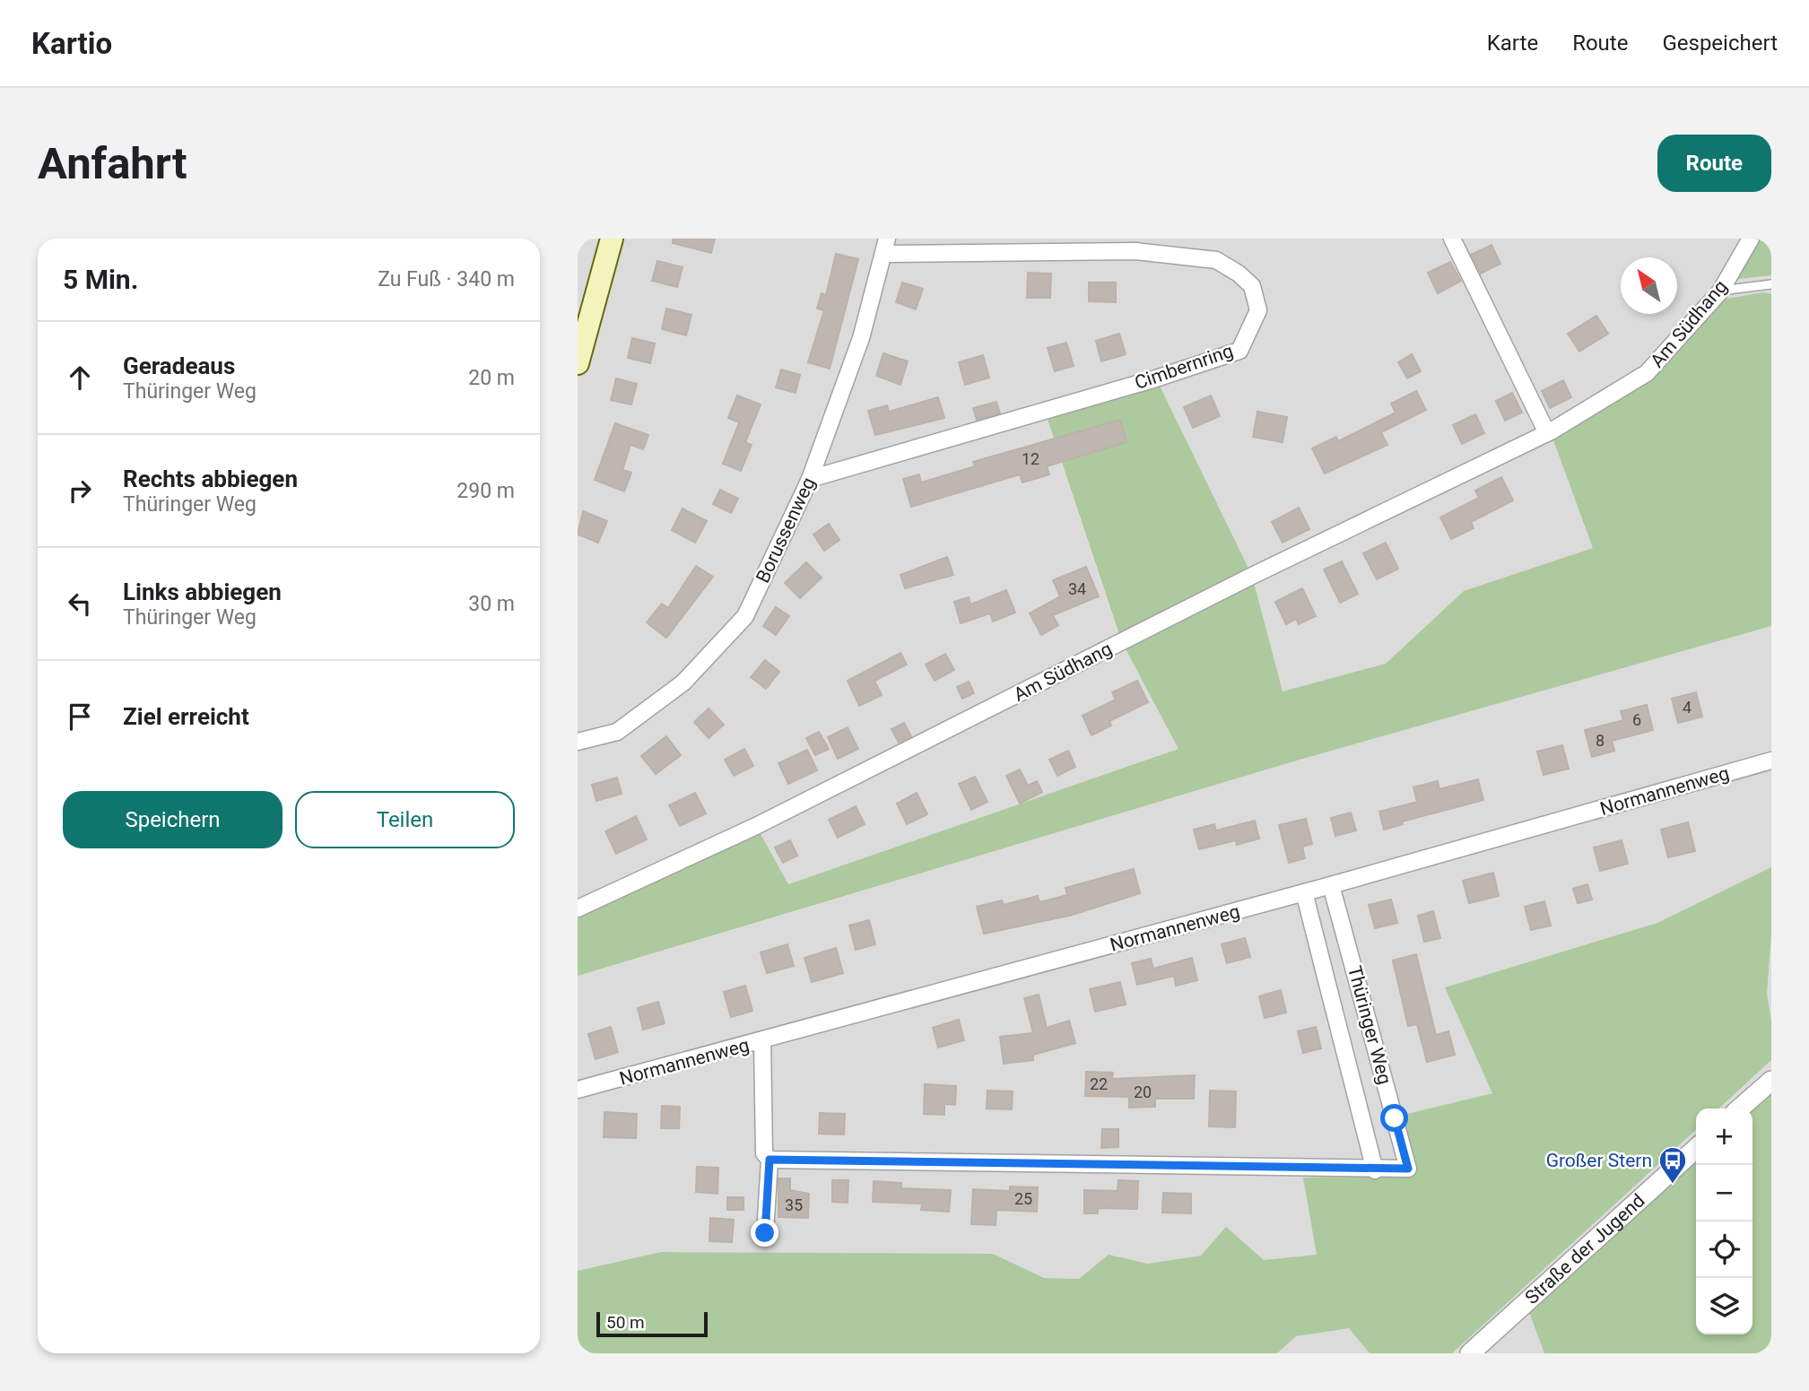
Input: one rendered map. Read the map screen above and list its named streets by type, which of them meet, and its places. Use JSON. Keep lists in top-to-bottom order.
{
  "streets": {
    "street": [
      "Am Südhang",
      "Cimbernring",
      "Borussenweg",
      "Normannenweg",
      "Thüringer Weg",
      "Straße der Jugend"
    ]
  },
  "crossings": [
    ["Cimbernring", "Borussenweg"],
    ["Normannenweg", "Thüringer Weg"]
  ],
  "places": {
    "bus stop": ["Großer Stern"]
  },
  "house_numbers": [
    "12",
    "34",
    "4",
    "6",
    "8",
    "22",
    "20",
    "25",
    "35"
  ],
  "scale_bar": "50 m",
  "north": "top left",
  "page": {
    "header": "Kartio",
    "nav": ["Karte", "Route", "Gespeichert"],
    "buttons": [
      "Route",
      ["Speichern", "Teilen"]
    ],
    "title": "Anfahrt",
    "heading": ["5 Min.", "Zu Fuß · 340 m"],
    "list": [
      ["Geradeaus", "Thüringer Weg", "20 m"],
      ["Rechts abbiegen", "Thüringer Weg", "290 m"],
      ["Links abbiegen", "Thüringer Weg", "30 m"],
      "Ziel erreicht"
    ],
    "map_buttons": ["+", "−"],
    "scale": "50 m"
  }
}
